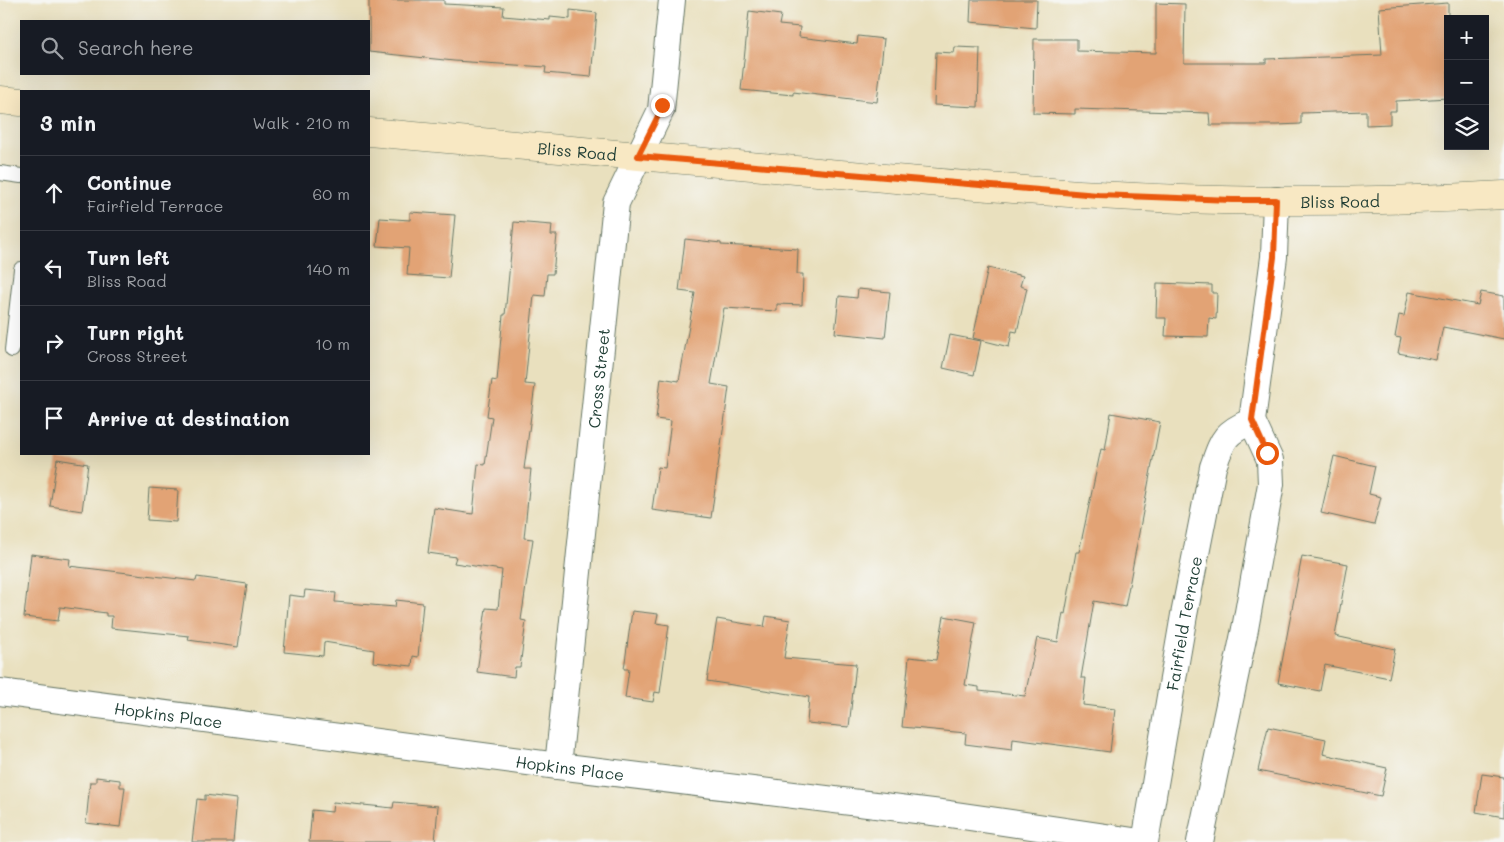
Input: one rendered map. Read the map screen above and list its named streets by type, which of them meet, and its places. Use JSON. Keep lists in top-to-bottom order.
{
  "streets": {
    "main road": ["Bliss Road"],
    "street": ["Cross Street", "Fairfield Terrace", "Hopkins Place"]
  },
  "crossings": [
    ["Bliss Road", "Cross Street"],
    ["Cross Street", "Hopkins Place"]
  ],
  "page": {
    "map_buttons": ["+", "−"],
    "search": "Search here",
    "heading": ["3 min", "Walk · 210 m"],
    "list": [
      ["Continue", "Fairfield Terrace", "60 m"],
      ["Turn left", "Bliss Road", "140 m"],
      ["Turn right", "Cross Street", "10 m"],
      "Arrive at destination"
    ]
  }
}
